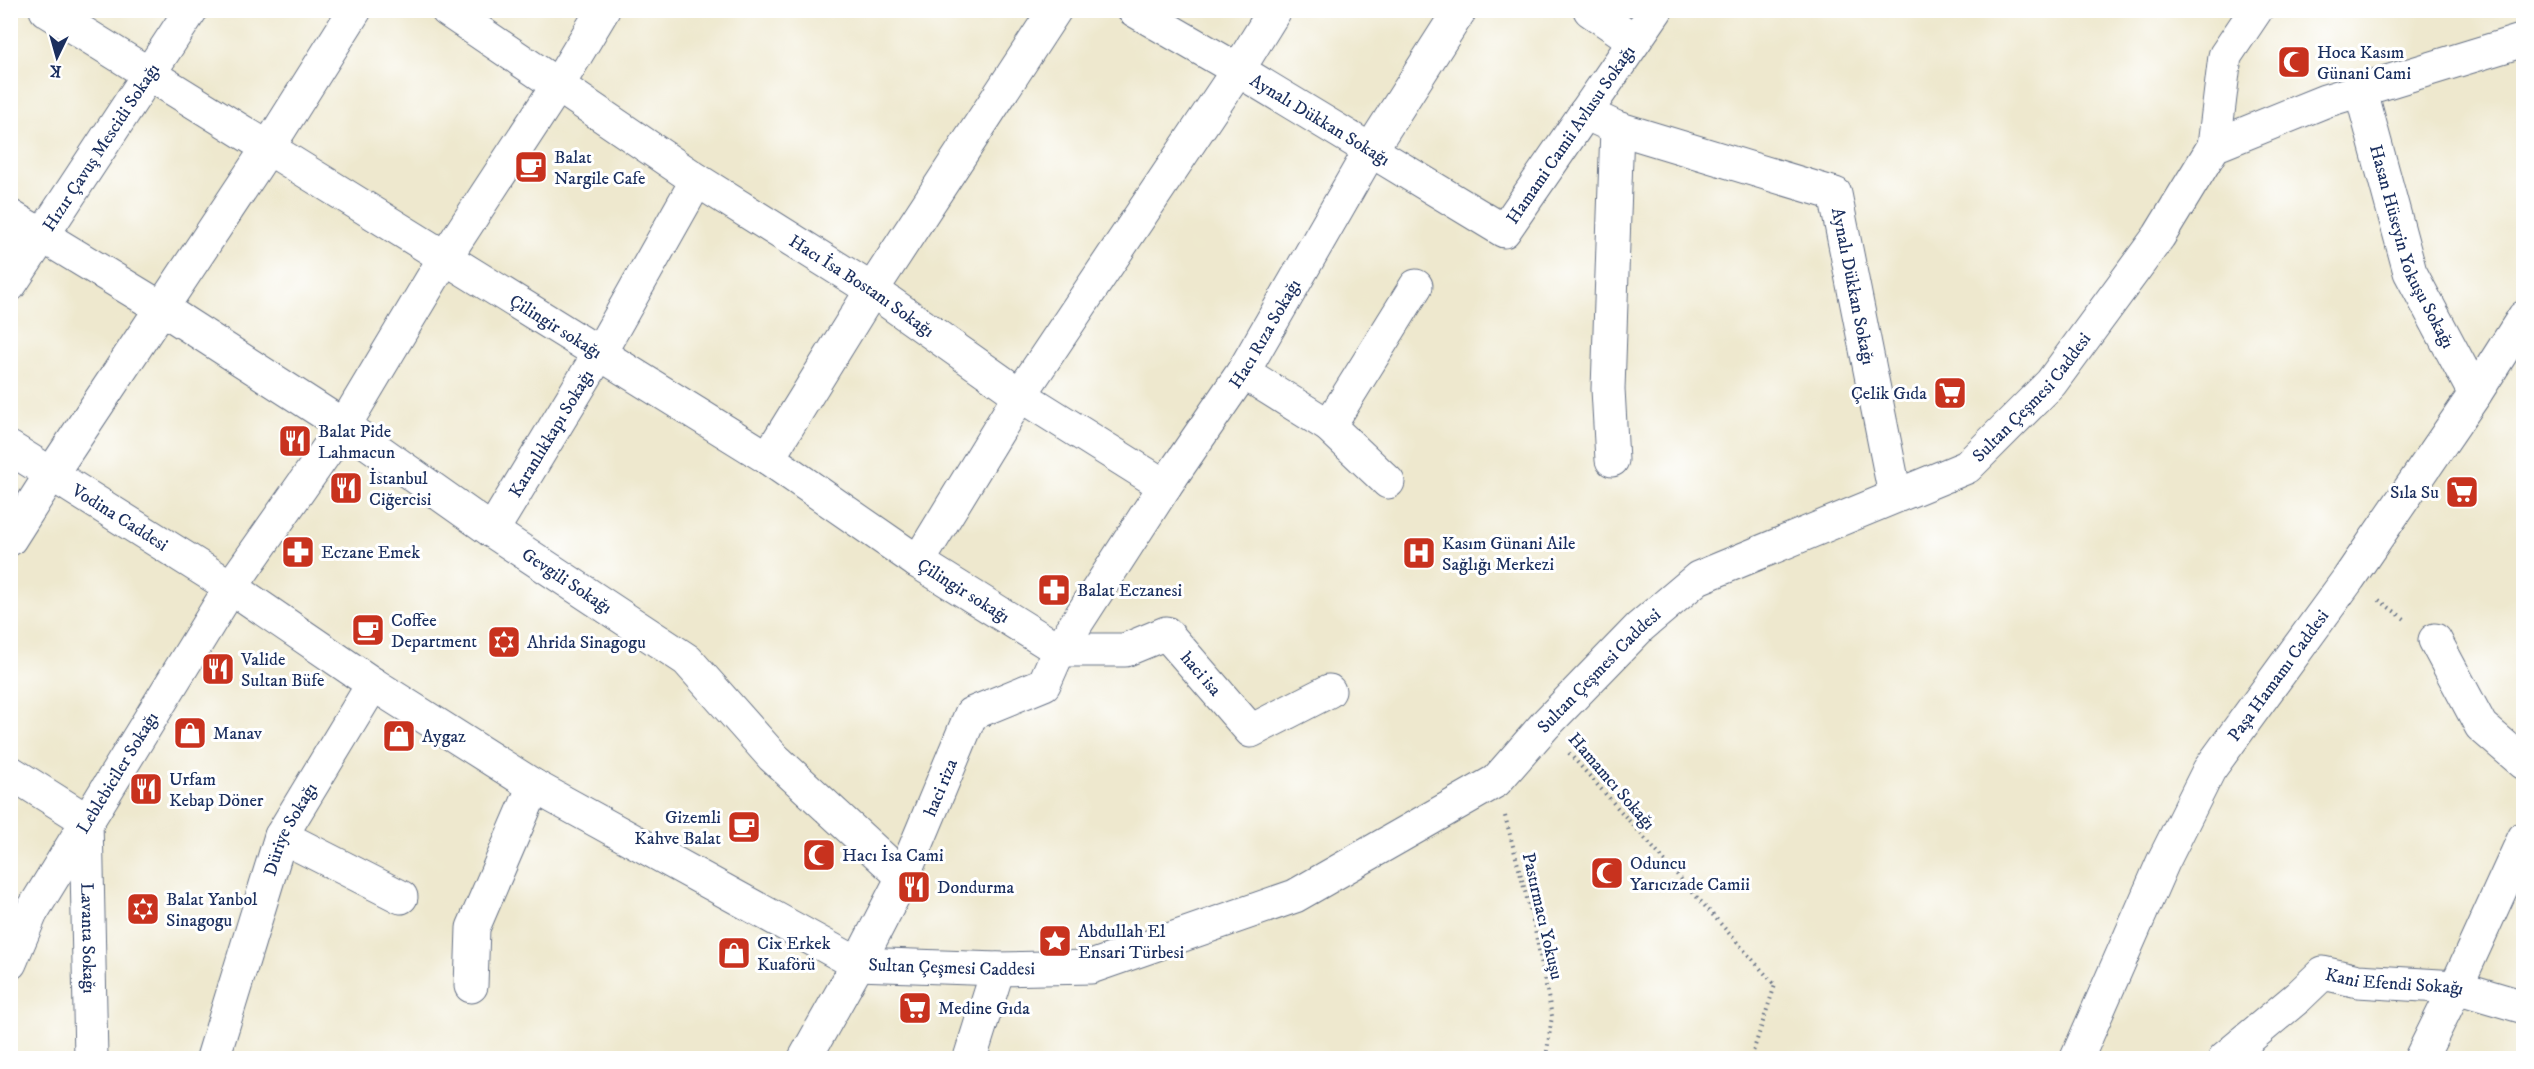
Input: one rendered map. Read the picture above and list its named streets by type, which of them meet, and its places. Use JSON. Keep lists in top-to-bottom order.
{
  "streets": {
    "street": [
      "Aynalı Dükkan Sokağı",
      "Hamami Camii Avlusu Sokağı",
      "Hızır Çavuş Mescidi Sokağı",
      "Hasan Hüseyin Yokuşu Sokağı",
      "Hacı İsa Bostanı Sokağı",
      "Çilingir sokağı",
      "Hacı Rıza Sokağı",
      "Sultan Çeşmesi Caddesi",
      "Karanlıkkapı Sokağı",
      "Vodina Caddesi",
      "Gevgili Sokağı",
      "haci isa",
      "Paşa Hamamı Caddesi",
      "Leblebiciler Sokağı",
      "haci riza",
      "Düriye Sokağı",
      "Lavanta Sokağı",
      "Kani Efendi Sokağı"
    ],
    "path": ["Hamamcı Sokağı", "Pastırmacı Yokuşu"]
  },
  "crossings": [
    ["Aynalı Dükkan Sokağı", "Hamami Camii Avlusu Sokağı"],
    ["Aynalı Dükkan Sokağı", "Hacı Rıza Sokağı"],
    ["Aynalı Dükkan Sokağı", "Sultan Çeşmesi Caddesi"],
    ["Hızır Çavuş Mescidi Sokağı", "Çilingir sokağı"],
    ["Hızır Çavuş Mescidi Sokağı", "Gevgili Sokağı"],
    ["Hasan Hüseyin Yokuşu Sokağı", "Paşa Hamamı Caddesi"],
    ["Hacı İsa Bostanı Sokağı", "Hacı Rıza Sokağı"],
    ["Hacı İsa Bostanı Sokağı", "Karanlıkkapı Sokağı"],
    ["Hacı İsa Bostanı Sokağı", "Leblebiciler Sokağı"],
    ["Çilingir sokağı", "Hacı Rıza Sokağı"],
    ["Çilingir sokağı", "Karanlıkkapı Sokağı"],
    ["Çilingir sokağı", "haci isa"],
    ["Çilingir sokağı", "Leblebiciler Sokağı"],
    ["Çilingir sokağı", "haci riza"],
    ["Hacı Rıza Sokağı", "haci isa"],
    ["Hacı Rıza Sokağı", "haci riza"],
    ["Sultan Çeşmesi Caddesi", "Vodina Caddesi"],
    ["Sultan Çeşmesi Caddesi", "Hamamcı Sokağı"],
    ["Sultan Çeşmesi Caddesi", "haci riza"],
    ["Sultan Çeşmesi Caddesi", "Pastırmacı Yokuşu"],
    ["Karanlıkkapı Sokağı", "Gevgili Sokağı"],
    ["Vodina Caddesi", "Leblebiciler Sokağı"],
    ["Vodina Caddesi", "haci riza"],
    ["Vodina Caddesi", "Düriye Sokağı"],
    ["Gevgili Sokağı", "Leblebiciler Sokağı"],
    ["Gevgili Sokağı", "haci riza"],
    ["haci isa", "haci riza"],
    ["Leblebiciler Sokağı", "Lavanta Sokağı"]
  ],
  "places": {
    "mosque": ["Hoca Kasım Günani Cami", "Hacı İsa Cami", "Oduncu Yarıcızade Camii"],
    "cafe": ["Balat Nargile Cafe", "Coffee Department", "Gizemli Kahve Balat"],
    "supermarket": ["Çelik Gıda", "Sıla Su", "Medine Gıda"],
    "restaurant": [
      "Balat Pide Lahmacun",
      "İstanbul Ciğercisi",
      "Valide Sultan Büfe",
      "Urfam Kebap Döner",
      "Dondurma"
    ],
    "pharmacy": ["Eczane Emek", "Balat Eczanesi"],
    "hospital": ["Kasım Günani Aile Sağlığı Merkezi"],
    "synagogue": ["Ahrida Sinagogu", "Balat Yanbol Sinagogu"],
    "shop": ["Manav", "Aygaz", "Cix Erkek Kuaförü"],
    "place": ["Abdullah El Ensari Türbesi"]
  },
  "north": "bottom"
}
